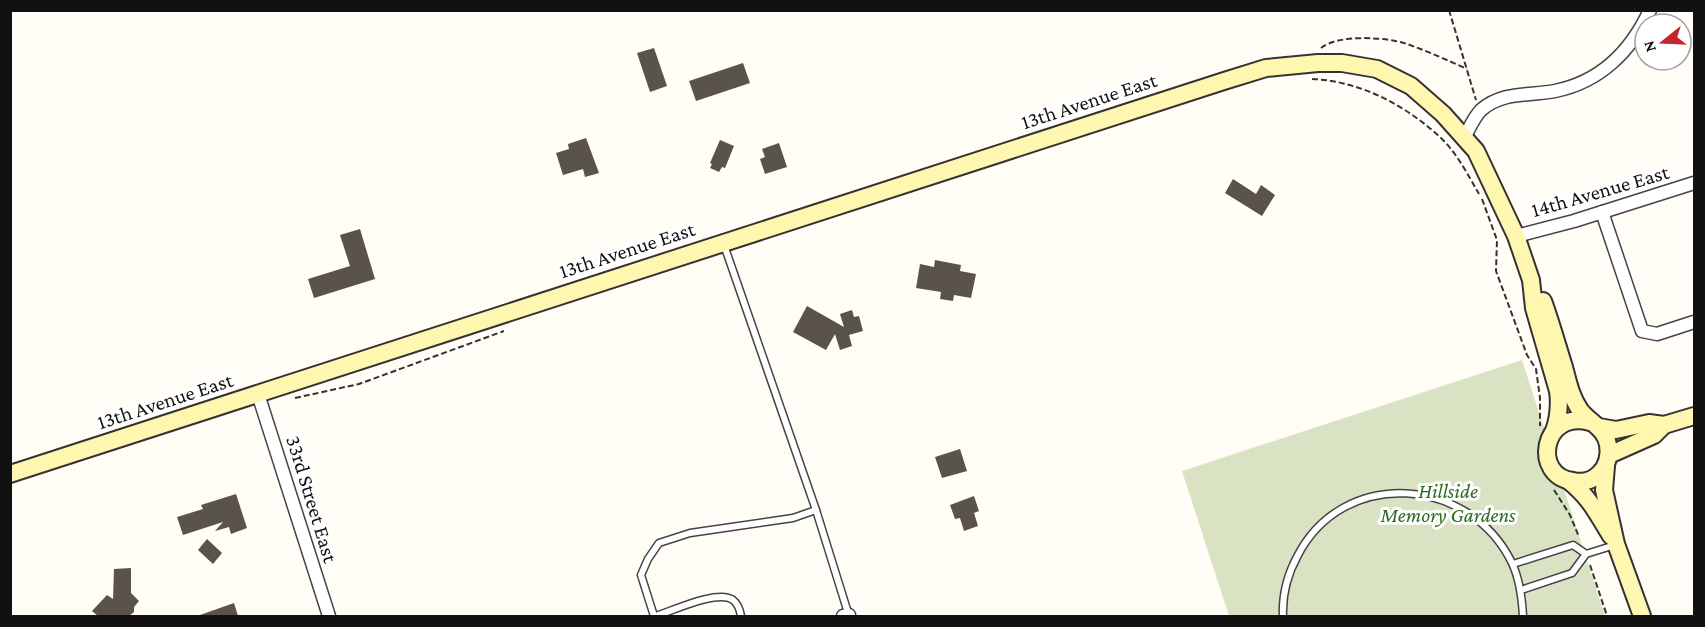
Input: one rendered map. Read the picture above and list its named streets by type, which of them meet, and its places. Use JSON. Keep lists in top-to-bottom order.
{
  "streets": {
    "main road": ["13th Avenue East"],
    "street": ["14th Avenue East", "33rd Street East"]
  },
  "crossings": [
    ["13th Avenue East", "14th Avenue East"],
    ["13th Avenue East", "33rd Street East"]
  ],
  "parks": ["Hillside Memory Gardens"],
  "north": "left"
}
